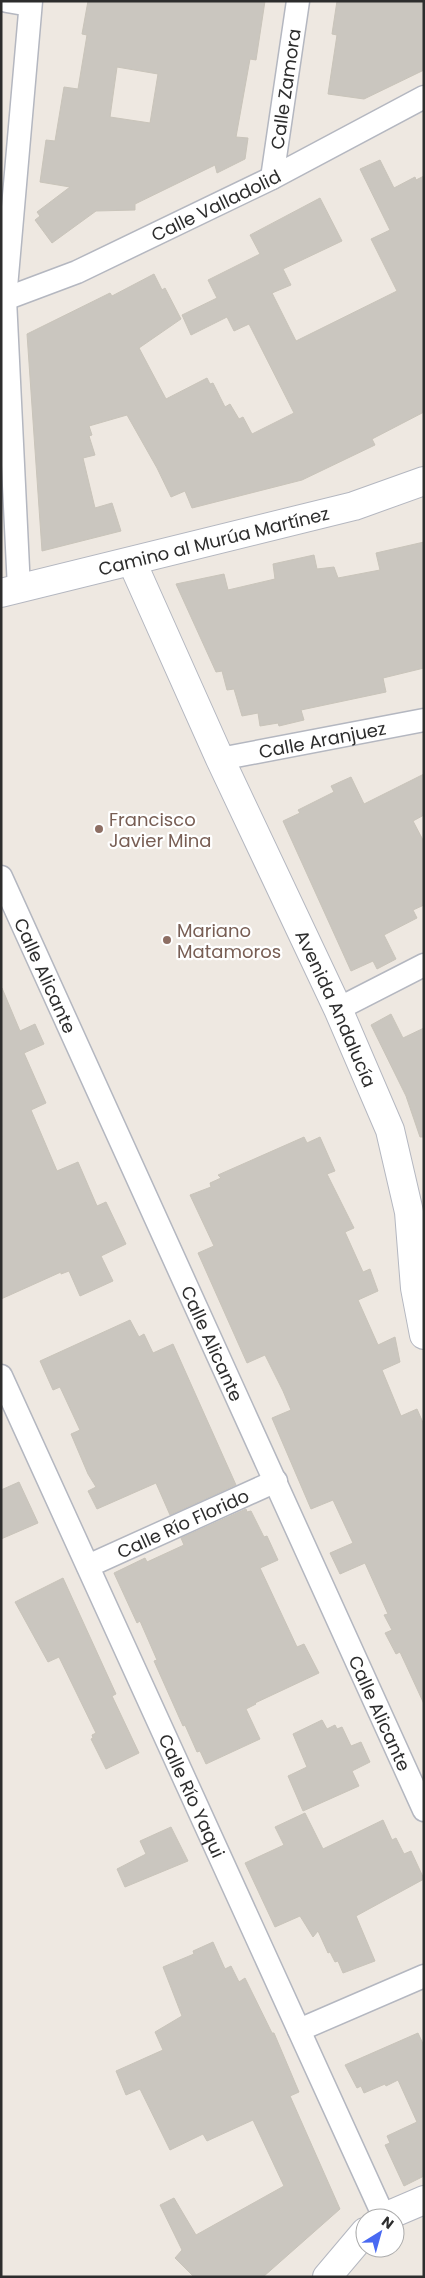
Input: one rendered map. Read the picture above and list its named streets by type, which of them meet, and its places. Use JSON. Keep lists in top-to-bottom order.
{
  "streets": {
    "street": [
      "Calle Zamora",
      "Calle Valladolid",
      "Camino al Murúa Martínez",
      "Calle Aranjuez",
      "Calle Alicante",
      "Avenida Andalucía",
      "Calle Río Florido",
      "Calle Río Yaqui"
    ]
  },
  "crossings": [
    ["Calle Zamora", "Calle Valladolid"],
    ["Camino al Murúa Martínez", "Avenida Andalucía"],
    ["Calle Aranjuez", "Avenida Andalucía"],
    ["Calle Alicante", "Calle Río Florido"],
    ["Calle Río Florido", "Calle Río Yaqui"]
  ],
  "places": ["Francisco Javier Mina", "Mariano Matamoros"],
  "north": "top right"
}
